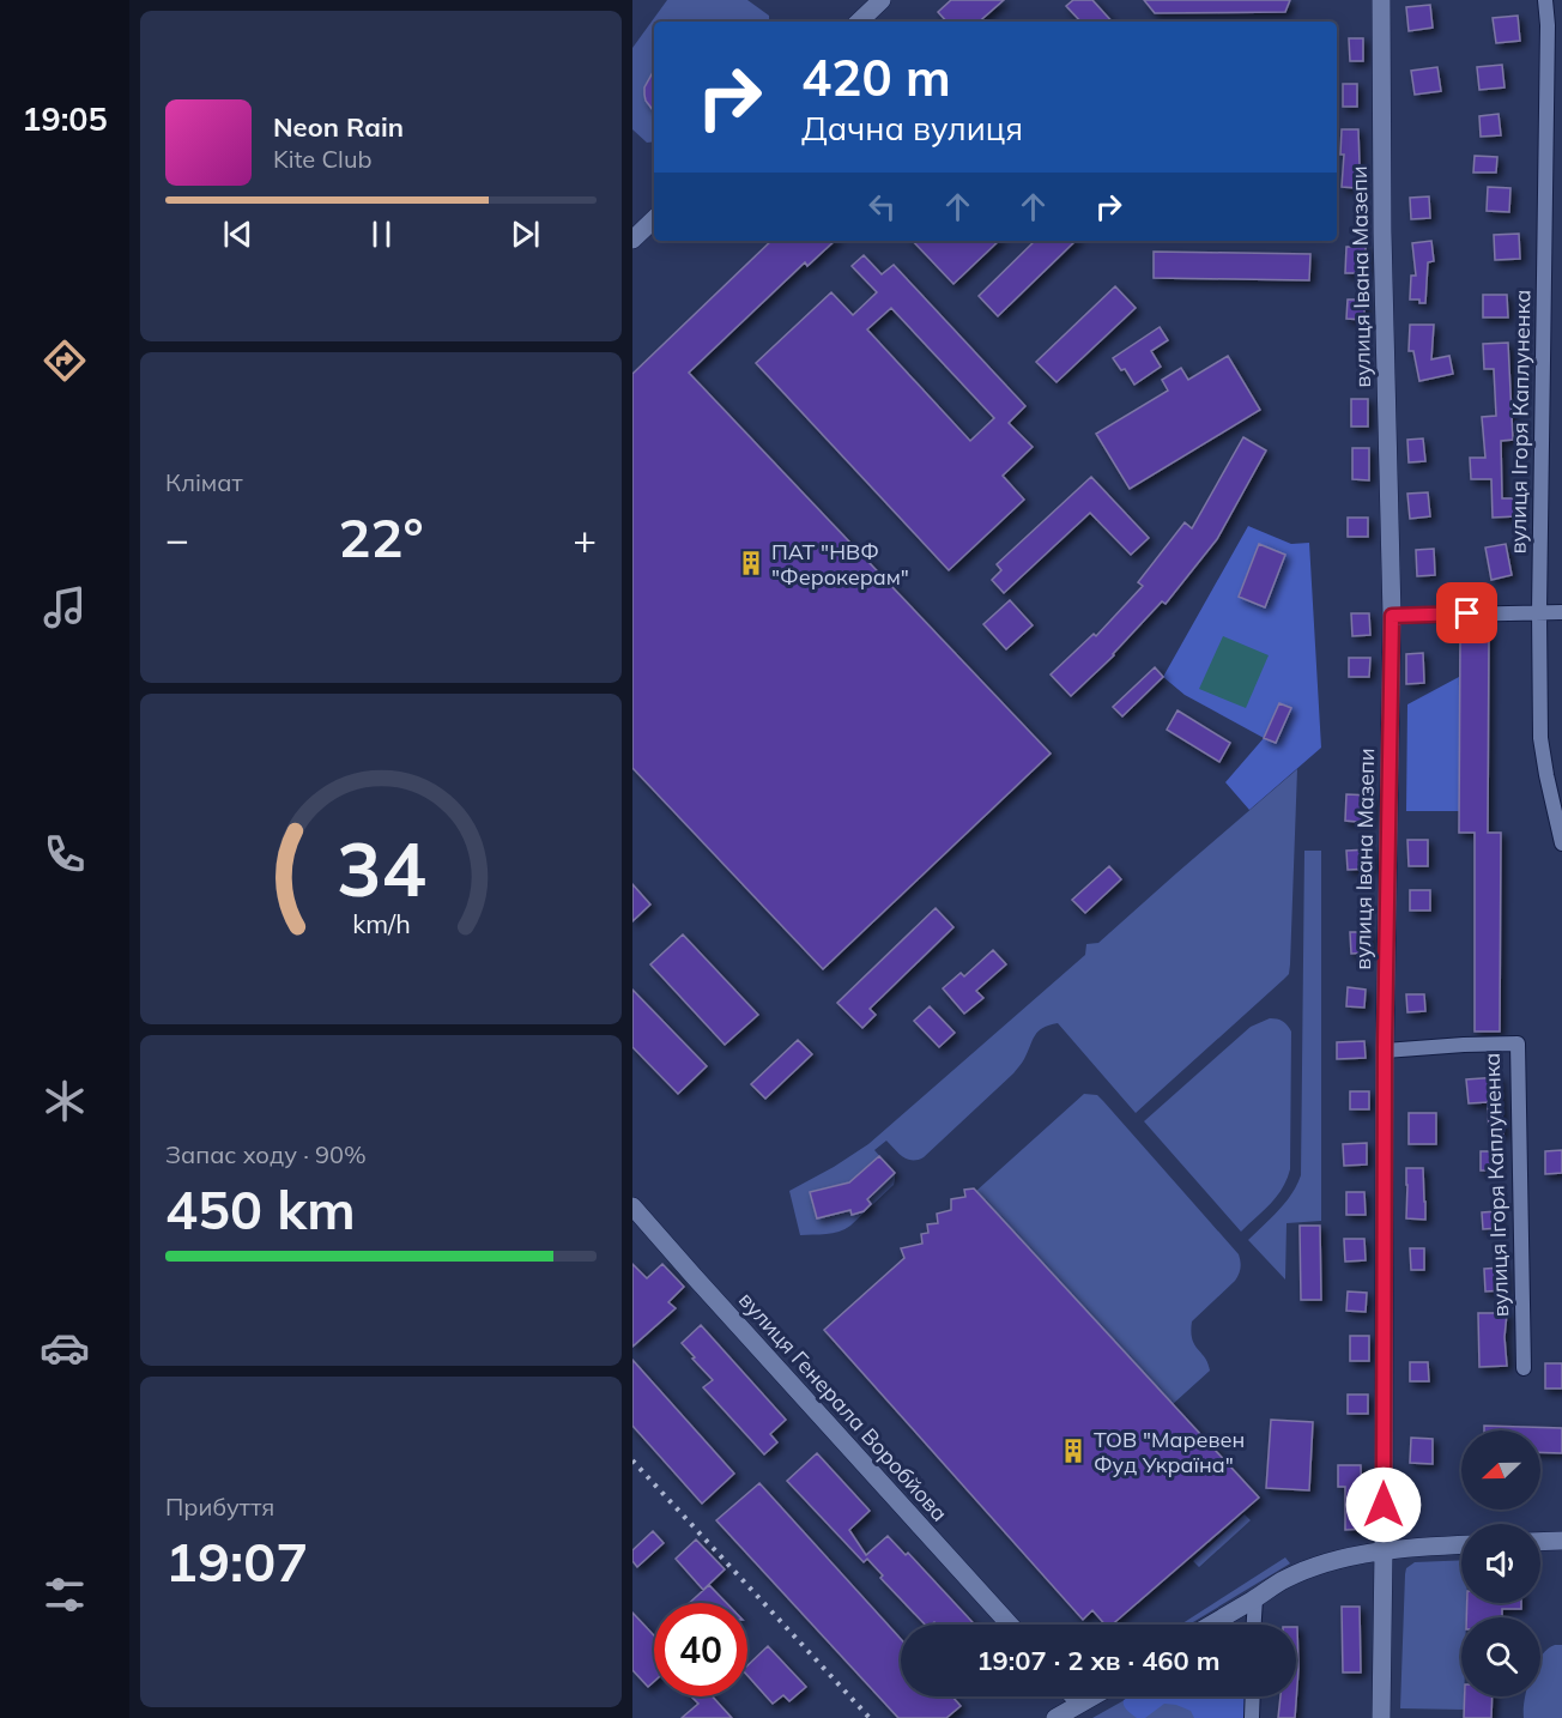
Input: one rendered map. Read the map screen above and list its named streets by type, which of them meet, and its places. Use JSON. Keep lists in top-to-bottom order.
{
  "streets": {
    "street": ["вулиця Івана Мазепи", "вулиця Ігоря Каплуненка", "вулиця Генерала Воробйова"]
  },
  "crossings": [
    ["вулиця Івана Мазепи", "вулиця Ігоря Каплуненка"]
  ],
  "places": {
    "building": ["ПАТ \"НВФ \"Ферокерам\"", "ТОВ \"Маревен Фуд Україна\""]
  },
  "north": "left",
  "page": {
    "tabs": "19:05",
    "turn": ["420 m", "Дачна вулиця"],
    "song": ["Neon Rain", "Kite Club"],
    "tile": [
      "Клімат",
      ["Запас ходу · 90%", "450 km"],
      ["Прибуття", "19:07"]
    ],
    "heat": ["−", "22°", "+"],
    "limit": "40",
    "trip": "19:07 · 2 хв · 460 m",
    "gauge": ["34", "km/h"]
  }
}
